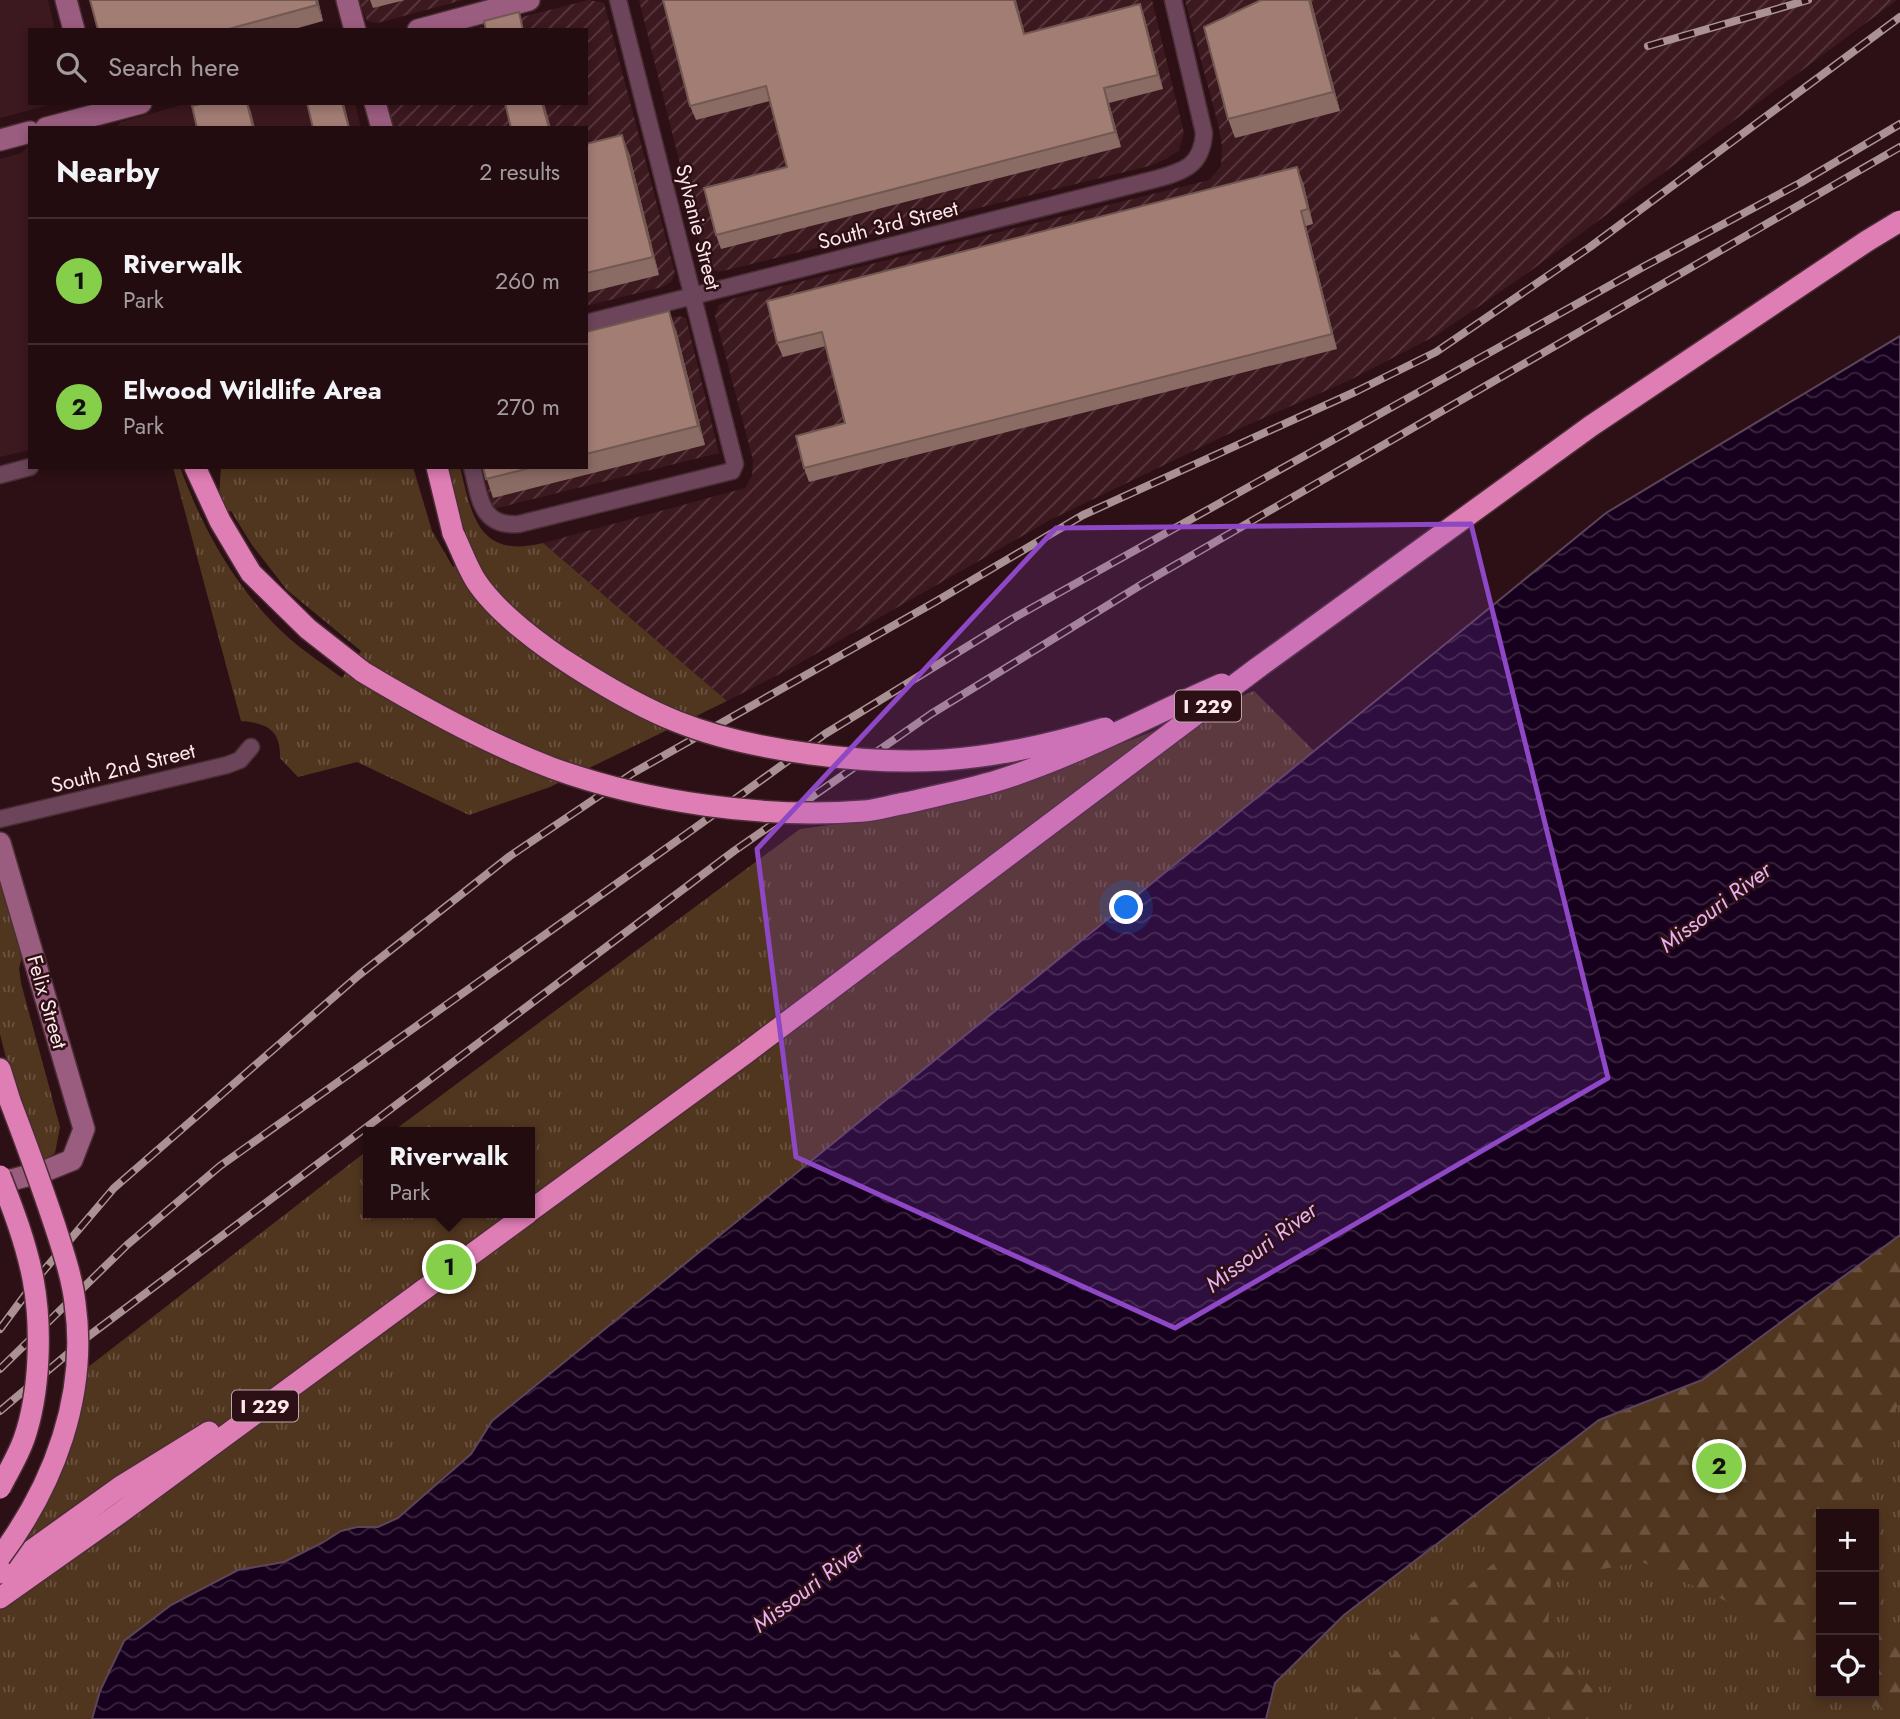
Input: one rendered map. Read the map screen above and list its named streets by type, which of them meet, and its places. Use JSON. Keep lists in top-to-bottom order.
{
  "streets": {
    "highway": ["I 229"],
    "main road": ["Felix Street"],
    "street": ["South 3rd Street", "Sylvanie Street", "South 2nd Street"]
  },
  "crossings": [
    ["South 3rd Street", "Sylvanie Street"]
  ],
  "water": ["Missouri River"],
  "page": {
    "search": "Search here",
    "heading": ["Nearby", "2 results"],
    "list": [
      {
        "mark": "1",
        "name": "Riverwalk",
        "note": "Park",
        "value": "260 m"
      },
      {
        "mark": "2",
        "name": "Elwood Wildlife Area",
        "note": "Park",
        "value": "270 m"
      }
    ],
    "popup": ["Riverwalk", "Park"],
    "pins": ["1", "2"],
    "map_buttons": ["+", "−"]
  }
}
